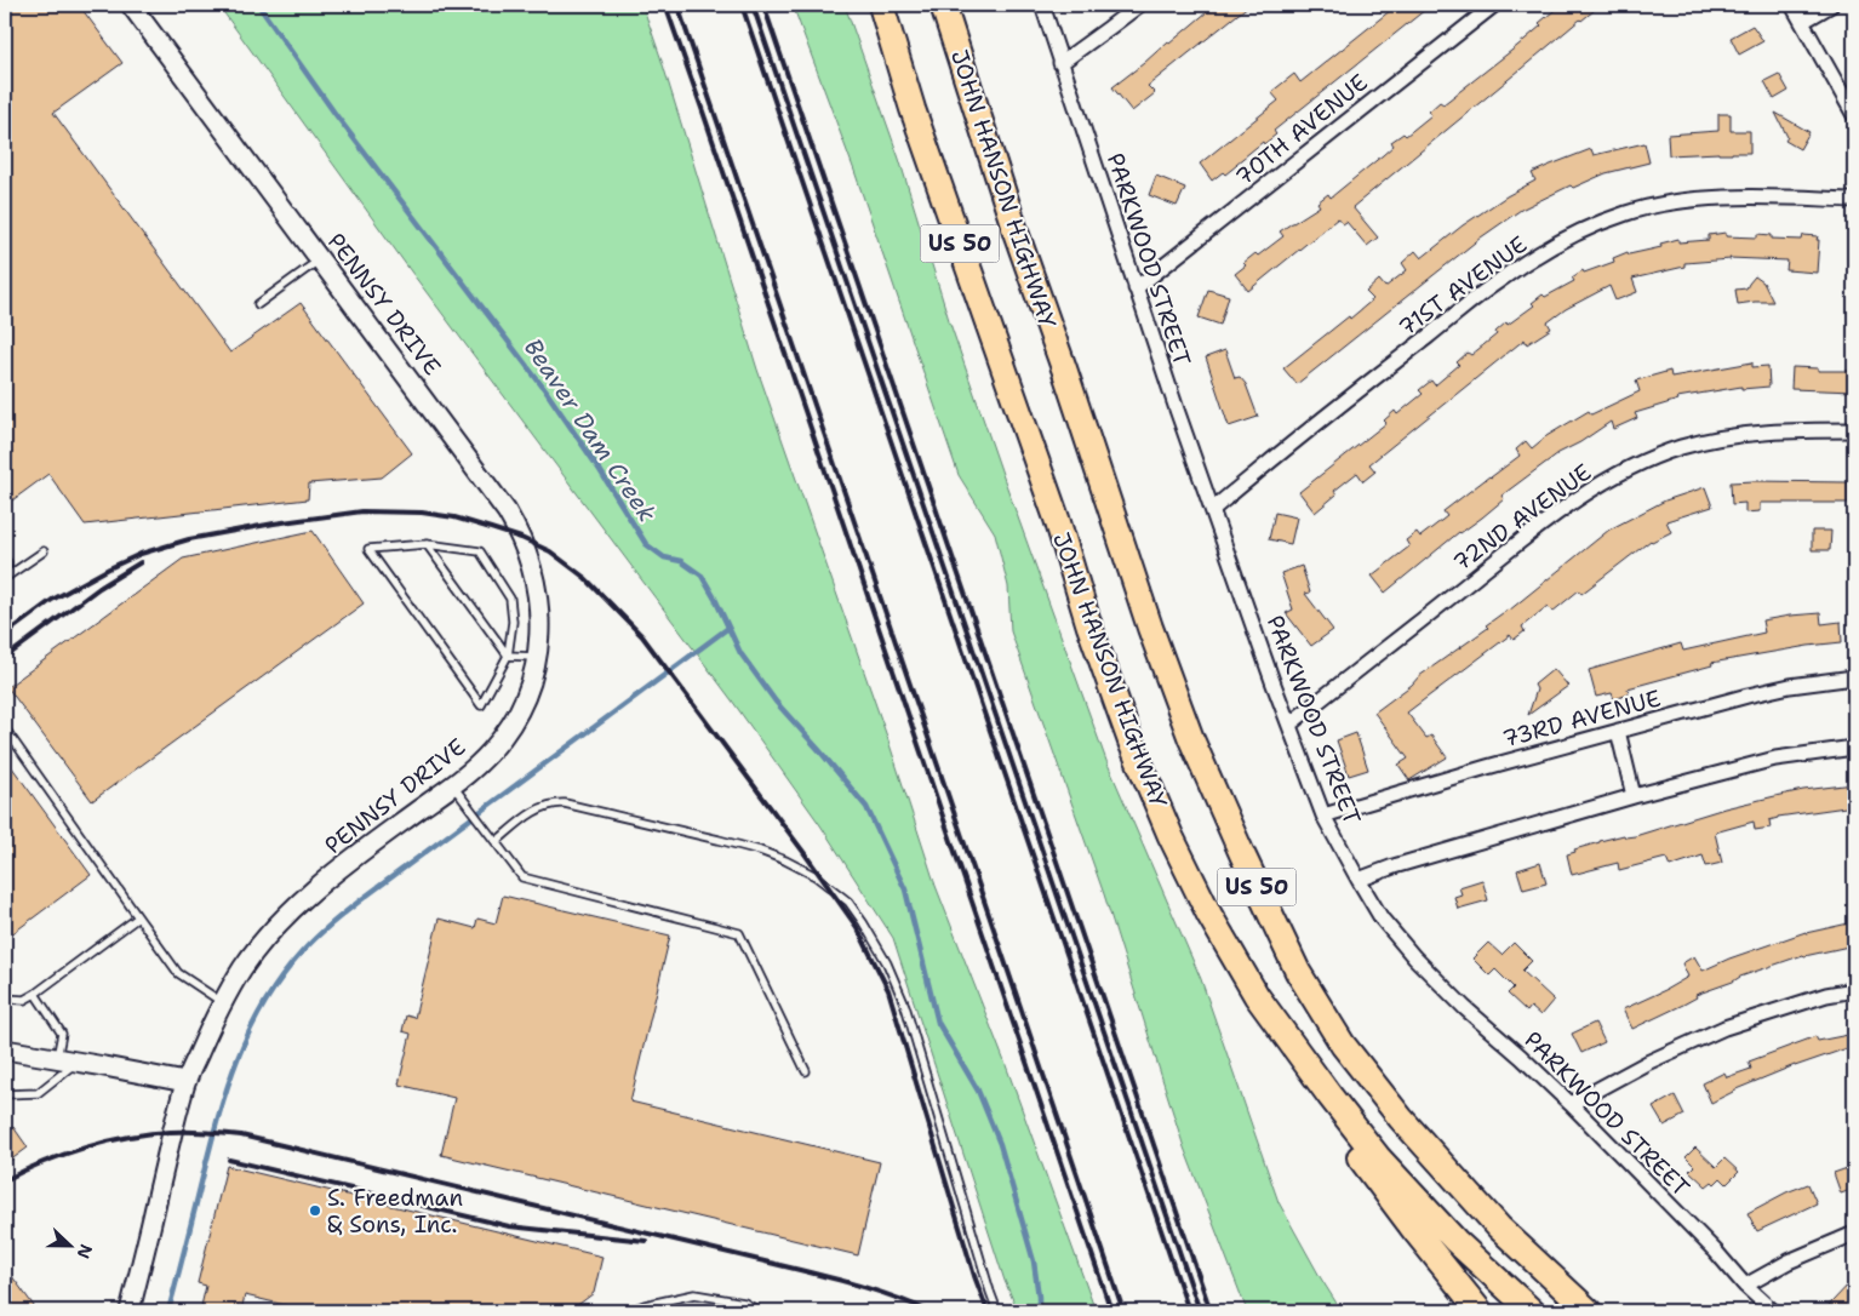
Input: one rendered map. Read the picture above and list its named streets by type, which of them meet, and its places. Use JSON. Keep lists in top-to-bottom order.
{
  "streets": {
    "highway": ["JOHN HANSON HIGHWAY", "US 50"],
    "main road": ["PENNSY DRIVE"],
    "street": [
      "70TH AVENUE",
      "PARKWOOD STREET",
      "71ST AVENUE",
      "72ND AVENUE",
      "73RD AVENUE"
    ]
  },
  "crossings": [
    ["70TH AVENUE", "PARKWOOD STREET"],
    ["PARKWOOD STREET", "71ST AVENUE"],
    ["PARKWOOD STREET", "72ND AVENUE"],
    ["PARKWOOD STREET", "73RD AVENUE"]
  ],
  "water": ["Beaver Dam Creek"],
  "places": ["S. Freedman & Sons, Inc."],
  "north": "right"
}
